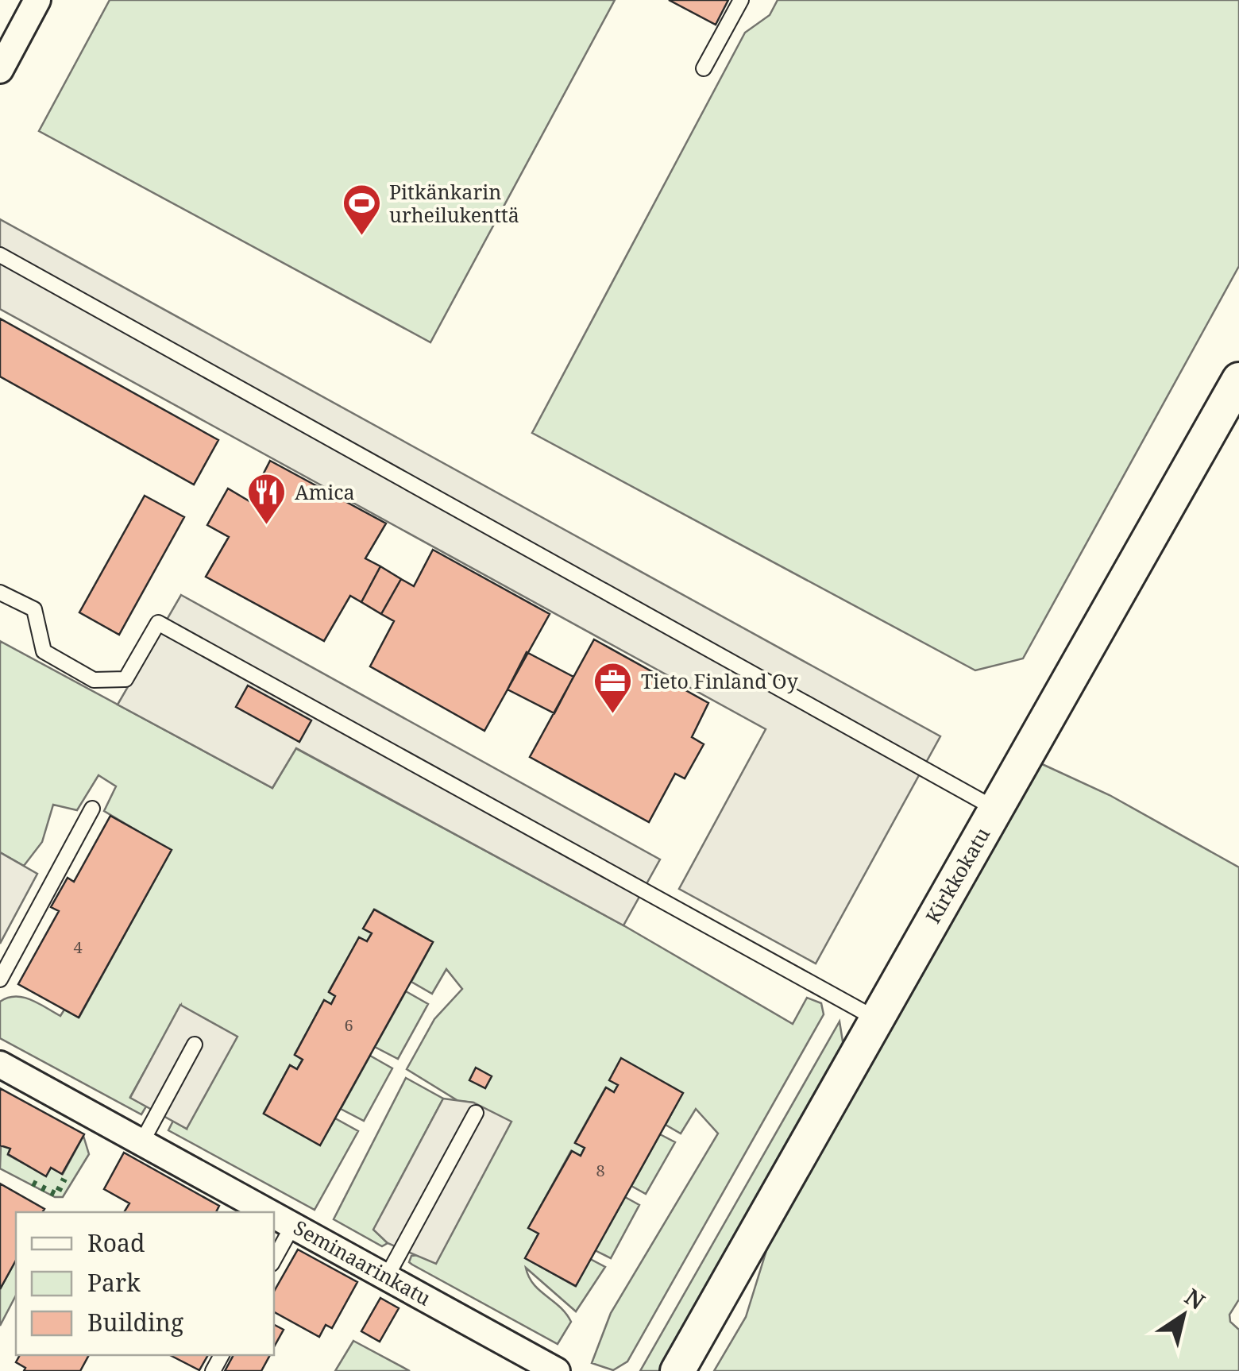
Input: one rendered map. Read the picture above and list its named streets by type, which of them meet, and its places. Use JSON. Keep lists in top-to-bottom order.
{
  "streets": {
    "street": ["Kirkkokatu", "Seminaarinkatu"]
  },
  "places": {
    "sports": ["Pitkänkarin urheilukenttä"],
    "restaurant": ["Amica"],
    "office": ["Tieto Finland Oy"]
  },
  "house_numbers": ["4", "6", "8"],
  "legend": ["Road", "Park", "Building"],
  "north": "top right"
}
